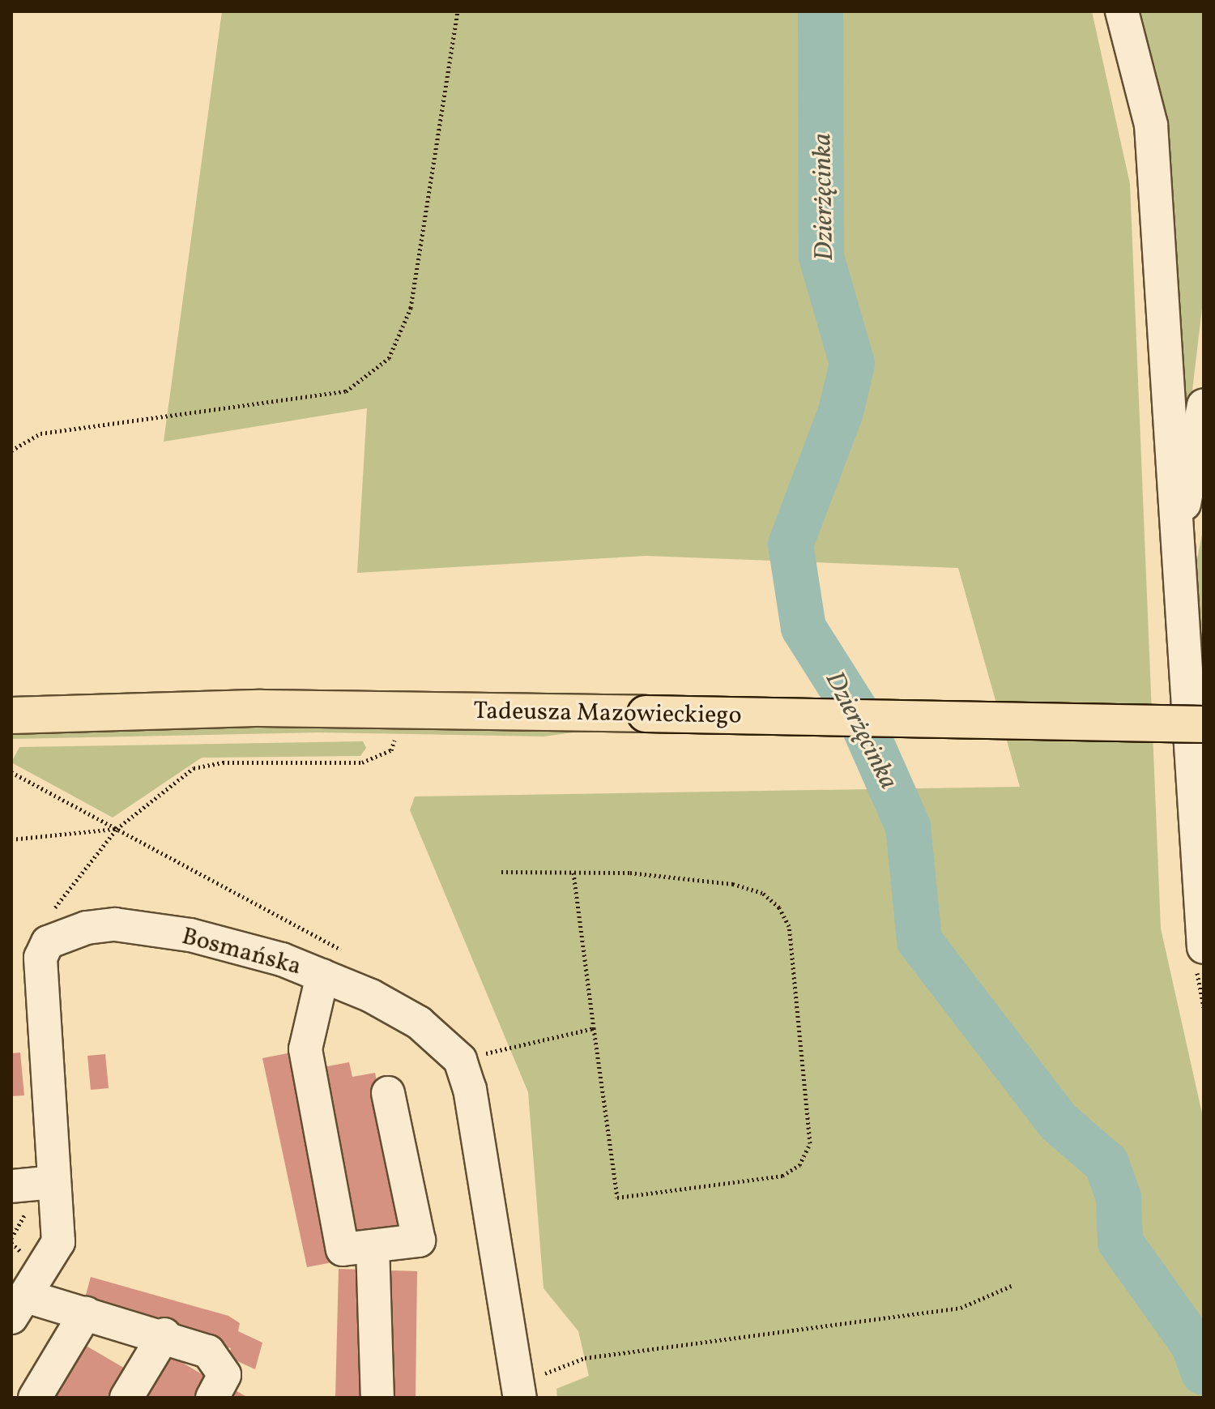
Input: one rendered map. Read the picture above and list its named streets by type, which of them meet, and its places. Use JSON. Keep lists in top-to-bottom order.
{
  "streets": {
    "main road": ["Tadeusza Mazowieckiego"],
    "street": ["Bosmańska"]
  },
  "water": ["Dzierżęcinka"]
}
